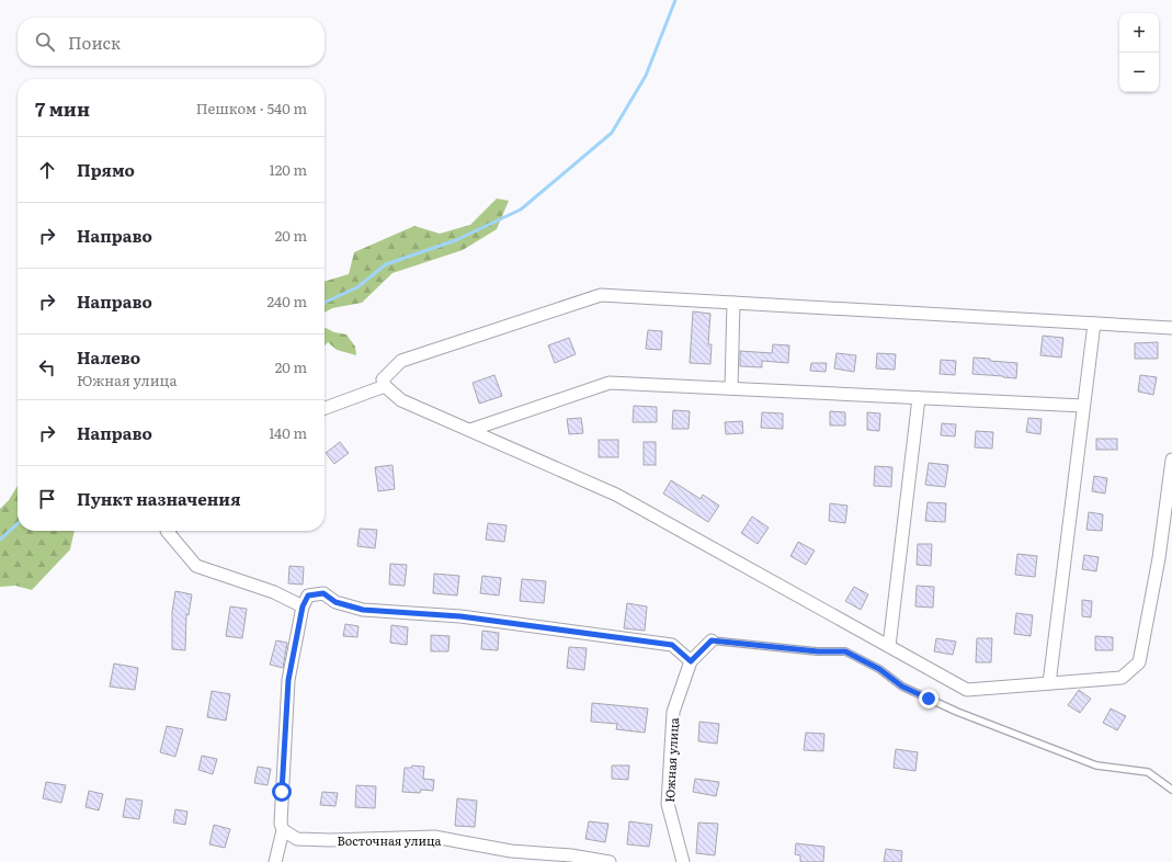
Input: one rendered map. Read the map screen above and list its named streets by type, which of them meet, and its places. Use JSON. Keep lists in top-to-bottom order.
{
  "streets": {
    "street": ["Южная улица", "Восточная улица"]
  },
  "page": {
    "map_buttons": ["+", "−"],
    "search": "Поиск",
    "heading": ["7 мин", "Пешком · 540 m"],
    "list": [
      ["Прямо", "120 m"],
      ["Направо", "20 m"],
      ["Направо", "240 m"],
      ["Налево", "Южная улица", "20 m"],
      ["Направо", "140 m"],
      "Пункт назначения"
    ]
  }
}
